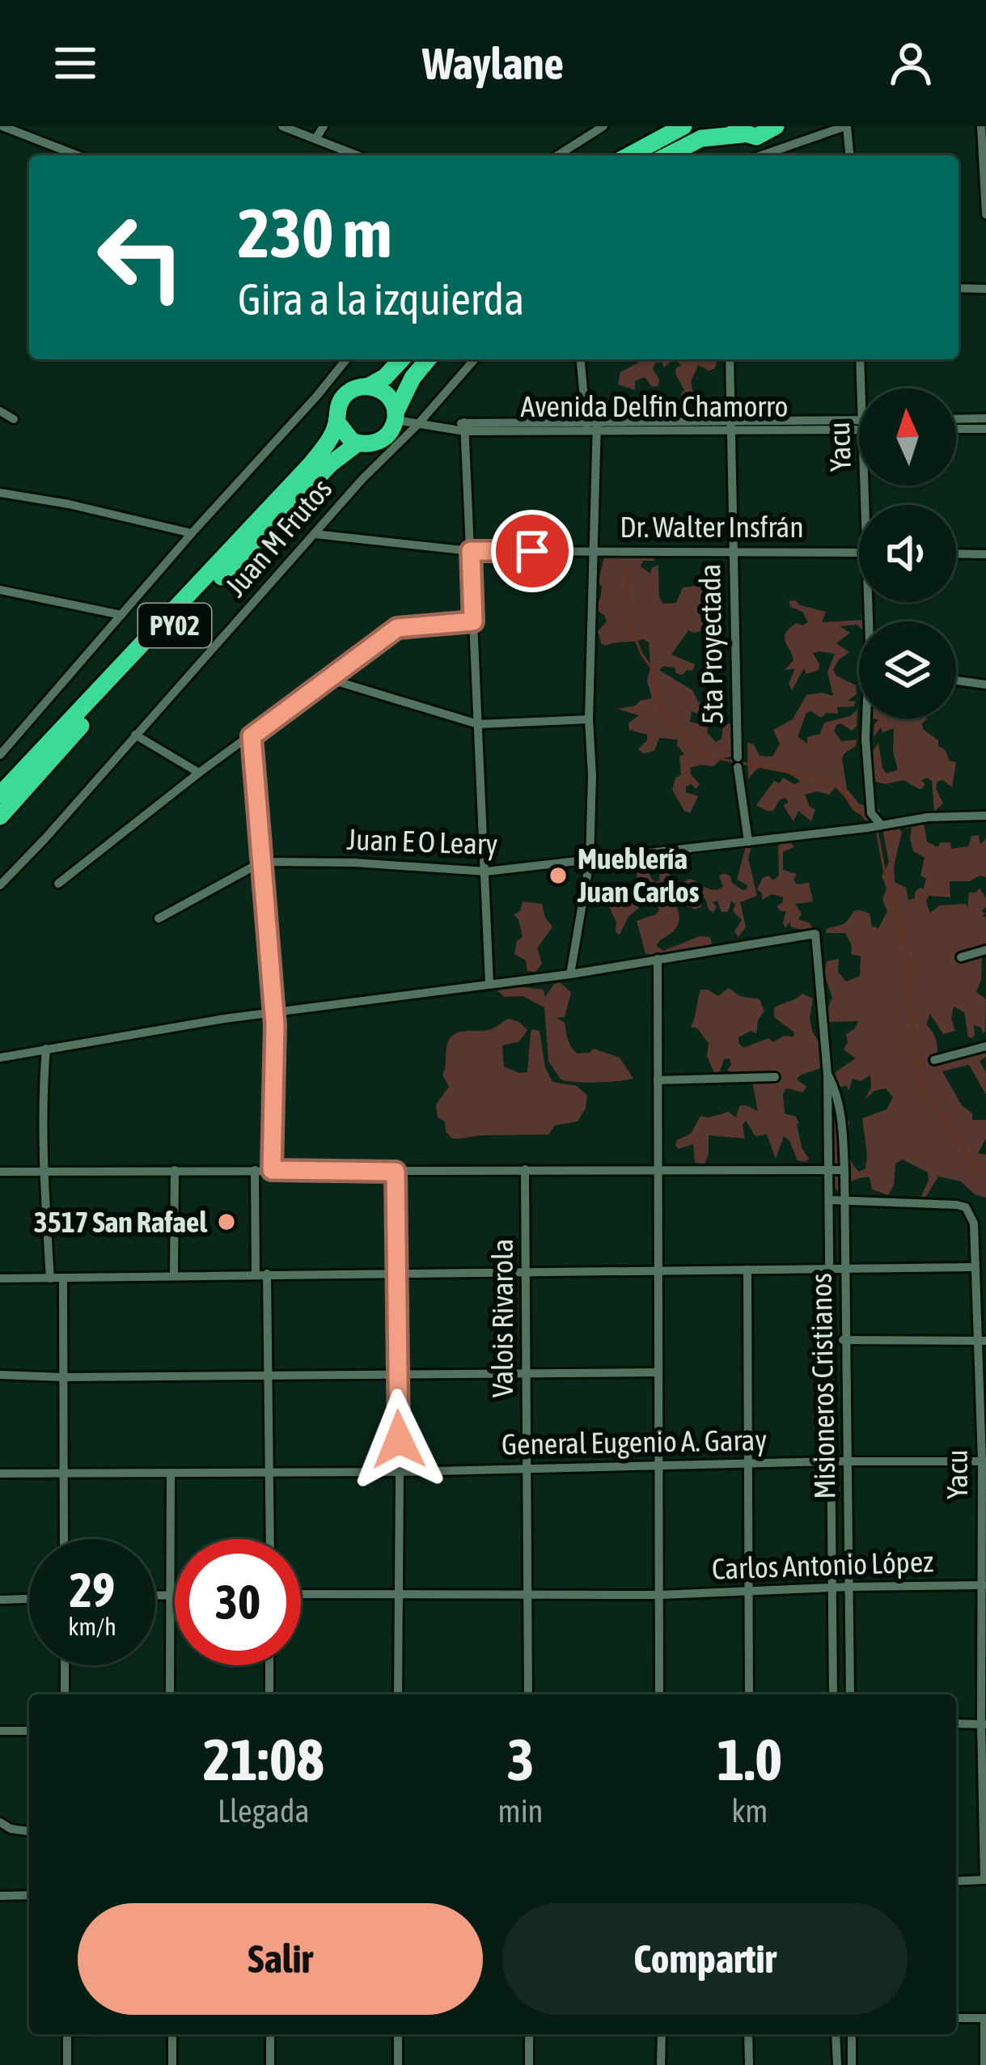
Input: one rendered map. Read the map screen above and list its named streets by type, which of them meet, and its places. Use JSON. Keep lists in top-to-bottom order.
{
  "streets": {
    "highway": ["PY02"],
    "street": [
      "Avenida Delfin Chamorro",
      "Yacu",
      "Dr. Walter Insfrán",
      "Juan M Frutos",
      "5ta Proyectada",
      "Juan E O Leary",
      "Valois Rivarola",
      "Misioneros Cristianos",
      "General Eugenio A. Garay",
      "Carlos Antonio López"
    ]
  },
  "crossings": [
    ["Avenida Delfin Chamorro", "Juan M Frutos"],
    ["Avenida Delfin Chamorro", "PY02"],
    ["Avenida Delfin Chamorro", "5ta Proyectada"],
    ["Yacu", "Juan E O Leary"],
    ["Yacu", "Misioneros Cristianos"],
    ["Yacu", "General Eugenio A. Garay"],
    ["Yacu", "Carlos Antonio López"],
    ["Dr. Walter Insfrán", "Juan M Frutos"],
    ["Dr. Walter Insfrán", "5ta Proyectada"],
    ["5ta Proyectada", "Juan E O Leary"],
    ["Valois Rivarola", "General Eugenio A. Garay"],
    ["Valois Rivarola", "Carlos Antonio López"],
    ["Misioneros Cristianos", "General Eugenio A. Garay"],
    ["Misioneros Cristianos", "Carlos Antonio López"]
  ],
  "places": ["Mueblería Juan Carlos", "3517 San Rafael"],
  "north": "top",
  "page": {
    "header": "Waylane",
    "turn": ["230 m", "Gira a la izquierda"],
    "speed": "29 km/h",
    "limit": "30",
    "eta": [
      "21:08",
      "Llegada",
      "3",
      "min",
      "1.0",
      "km"
    ],
    "buttons": ["Salir", "Compartir"]
  }
}
